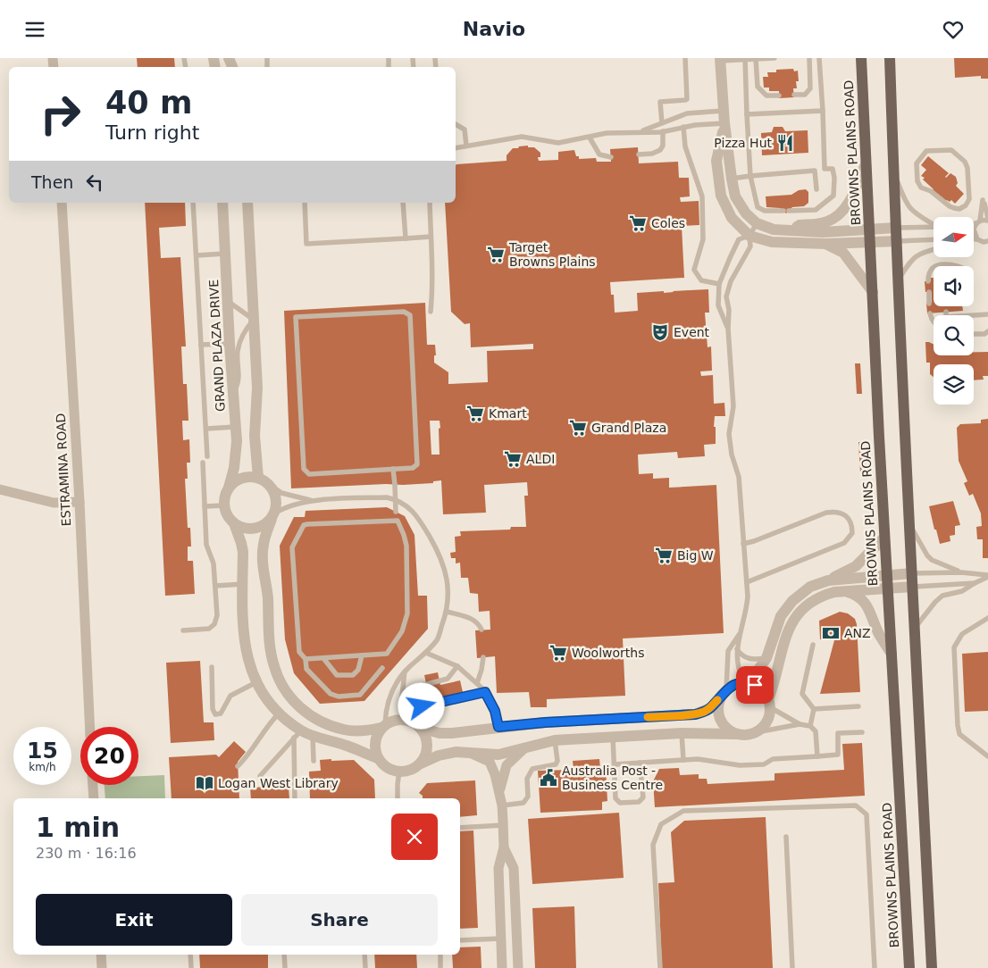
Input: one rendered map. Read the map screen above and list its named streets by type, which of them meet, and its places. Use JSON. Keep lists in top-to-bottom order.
{
  "streets": {
    "main road": ["BROWNS PLAINS ROAD"],
    "street": ["GRAND PLAZA DRIVE", "ESTRAMINA ROAD"]
  },
  "places": {
    "restaurant": ["Pizza Hut"],
    "supermarket": [
      "Coles",
      "Target Browns Plains",
      "Kmart",
      "Grand Plaza",
      "ALDI",
      "Big W",
      "Woolworths"
    ],
    "theatre": ["Event"],
    "bank": ["ANZ"],
    "public building": ["Australia Post - Business Centre"],
    "library": ["Logan West Library"]
  },
  "north": "right",
  "page": {
    "header": "Navio",
    "turn": ["40 m", "Turn right"],
    "then": "Then",
    "speed": "15 km/h",
    "limit": "20",
    "heading": ["1 min", "230 m · 16:16"],
    "buttons": ["Exit", "Share"]
  }
}
